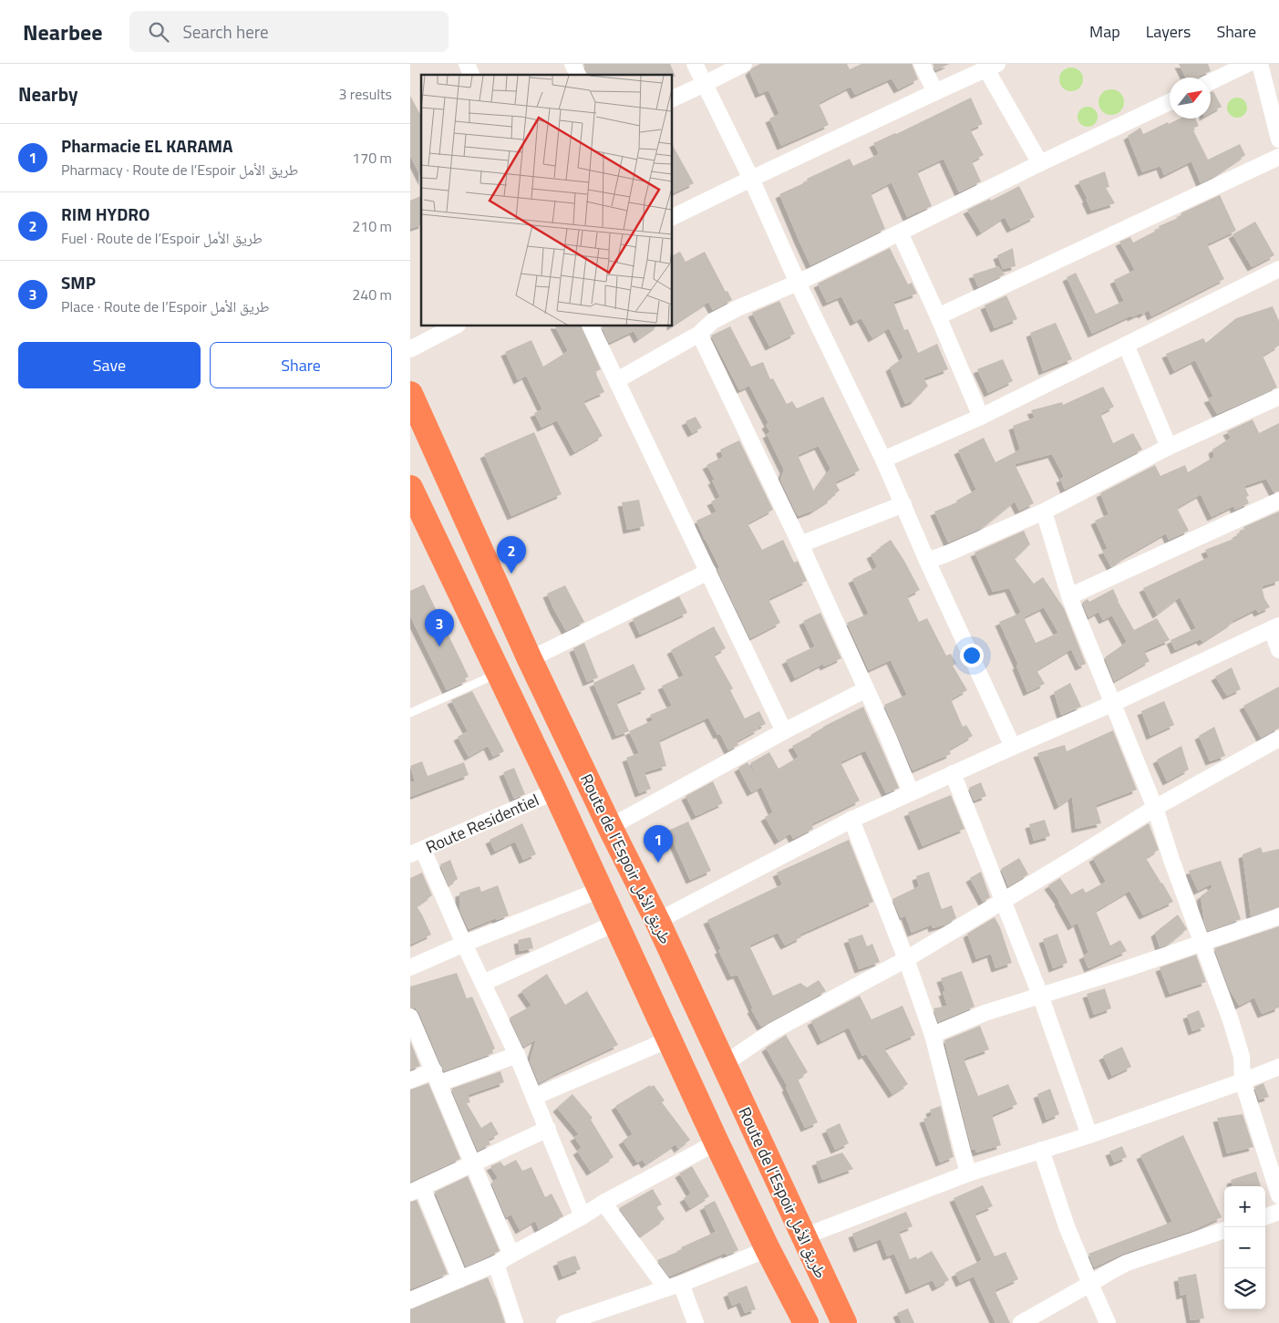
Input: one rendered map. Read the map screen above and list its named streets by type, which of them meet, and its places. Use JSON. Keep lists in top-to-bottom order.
{
  "streets": {
    "highway": ["Route de l’Espoir طريق الأمل"],
    "street": ["Route Residentiel"]
  },
  "north": "top right",
  "page": {
    "header": "Nearbee",
    "search": "Search here",
    "nav": ["Map", "Layers", "Share"],
    "heading": ["Nearby", "3 results"],
    "list": [
      {
        "mark": "1",
        "name": "Pharmacie EL KARAMA",
        "note": "Pharmacy · Route de l’Espoir طريق الأمل",
        "value": "170 m"
      },
      {
        "mark": "2",
        "name": "RIM HYDRO",
        "note": "Fuel · Route de l’Espoir طريق الأمل",
        "value": "210 m"
      },
      {
        "mark": "3",
        "name": "SMP",
        "note": "Place · Route de l’Espoir طريق الأمل",
        "value": "240 m"
      }
    ],
    "buttons": ["Save", "Share"],
    "pins": ["2", "3", "1"],
    "map_buttons": ["+", "−"]
  }
}
